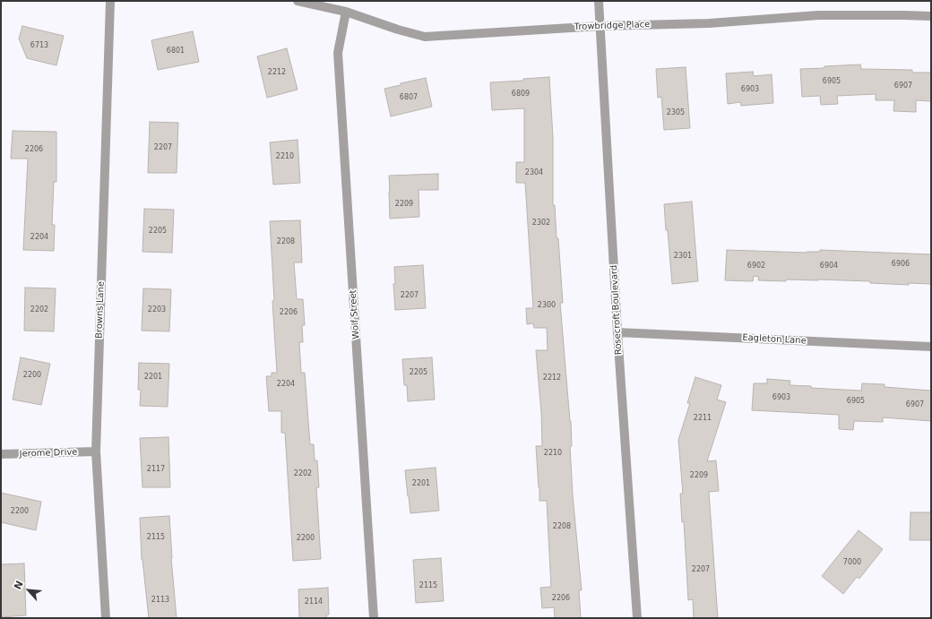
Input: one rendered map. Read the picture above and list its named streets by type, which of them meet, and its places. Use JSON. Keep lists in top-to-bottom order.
{
  "streets": {
    "street": [
      "Trowbridge Place",
      "Browns Lane",
      "Rosecroft Boulevard",
      "Wolf Street",
      "Eagleton Lane",
      "Jerome Drive"
    ]
  },
  "crossings": [
    ["Trowbridge Place", "Rosecroft Boulevard"],
    ["Trowbridge Place", "Wolf Street"],
    ["Browns Lane", "Jerome Drive"],
    ["Rosecroft Boulevard", "Eagleton Lane"]
  ],
  "house_numbers": [
    "6713",
    "6801",
    "2212",
    "6905",
    "6907",
    "6903",
    "6809",
    "6807",
    "2305",
    "2207",
    "2206",
    "2210",
    "2304",
    "2209",
    "2302",
    "2205",
    "2204",
    "2208",
    "2301",
    "6906",
    "6902",
    "6904",
    "2207",
    "2300",
    "2202",
    "2203",
    "2206",
    "2205",
    "2200",
    "2201",
    "2212",
    "2204",
    "6903",
    "6905",
    "6907",
    "2211",
    "2210",
    "2117",
    "2202",
    "2209",
    "2201",
    "2200",
    "2208",
    "2115",
    "2200",
    "7000",
    "2207",
    "2115",
    "2206",
    "2113",
    "2114"
  ],
  "north": "top left"
}
